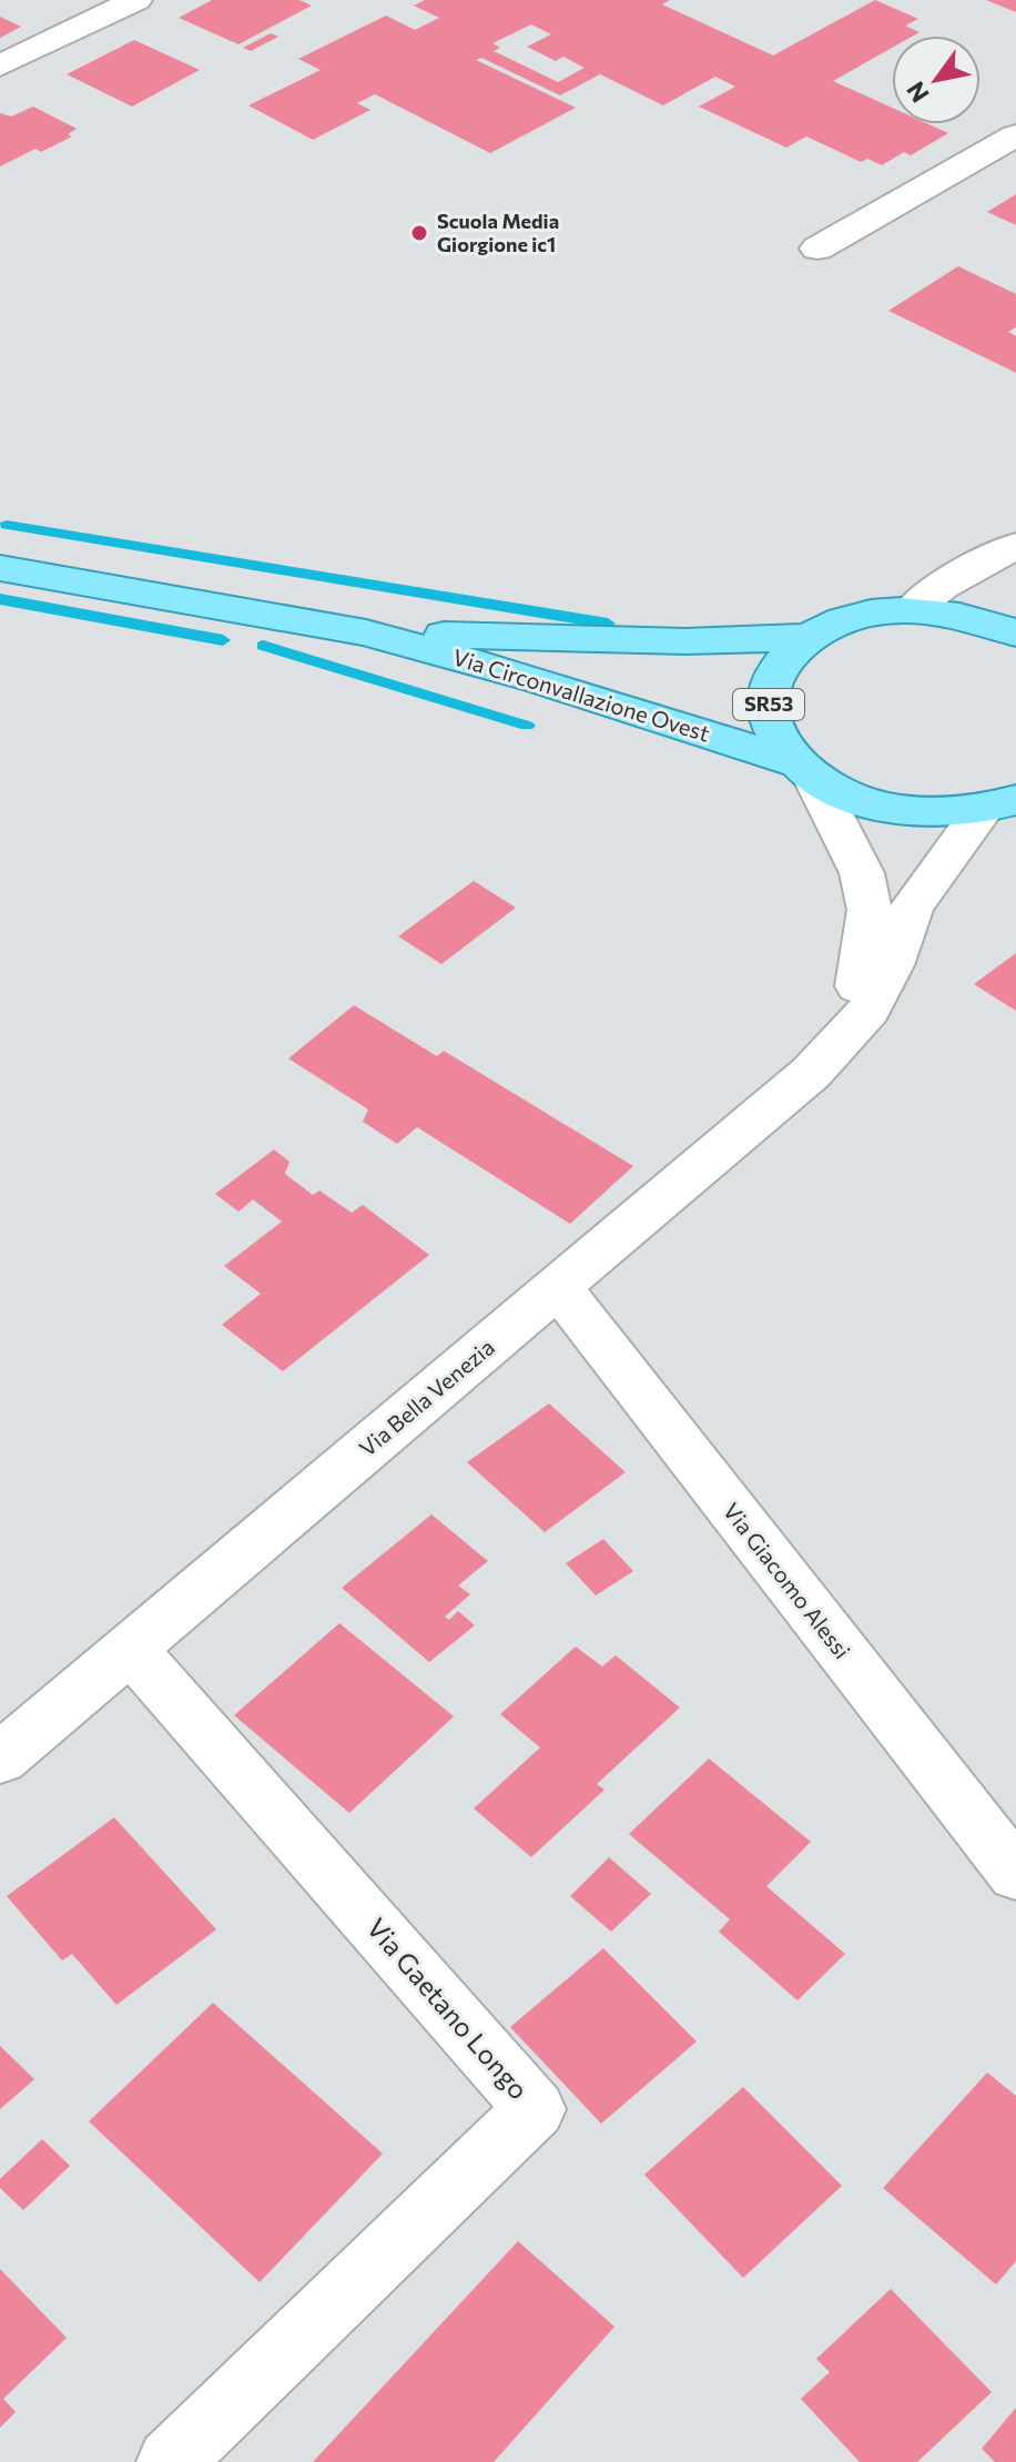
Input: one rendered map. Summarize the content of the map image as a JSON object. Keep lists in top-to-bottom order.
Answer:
{
  "streets": {
    "main road": ["Via Circonvallazione Ovest", "SR53"],
    "street": ["Via Bella Venezia", "Via Giacomo Alessi", "Via Gaetano Longo"]
  },
  "crossings": [
    ["Via Circonvallazione Ovest", "Via Bella Venezia"],
    ["Via Bella Venezia", "Via Giacomo Alessi"],
    ["Via Bella Venezia", "Via Gaetano Longo"]
  ],
  "places": ["Scuola Media Giorgione ic1"],
  "north": "bottom left"
}
